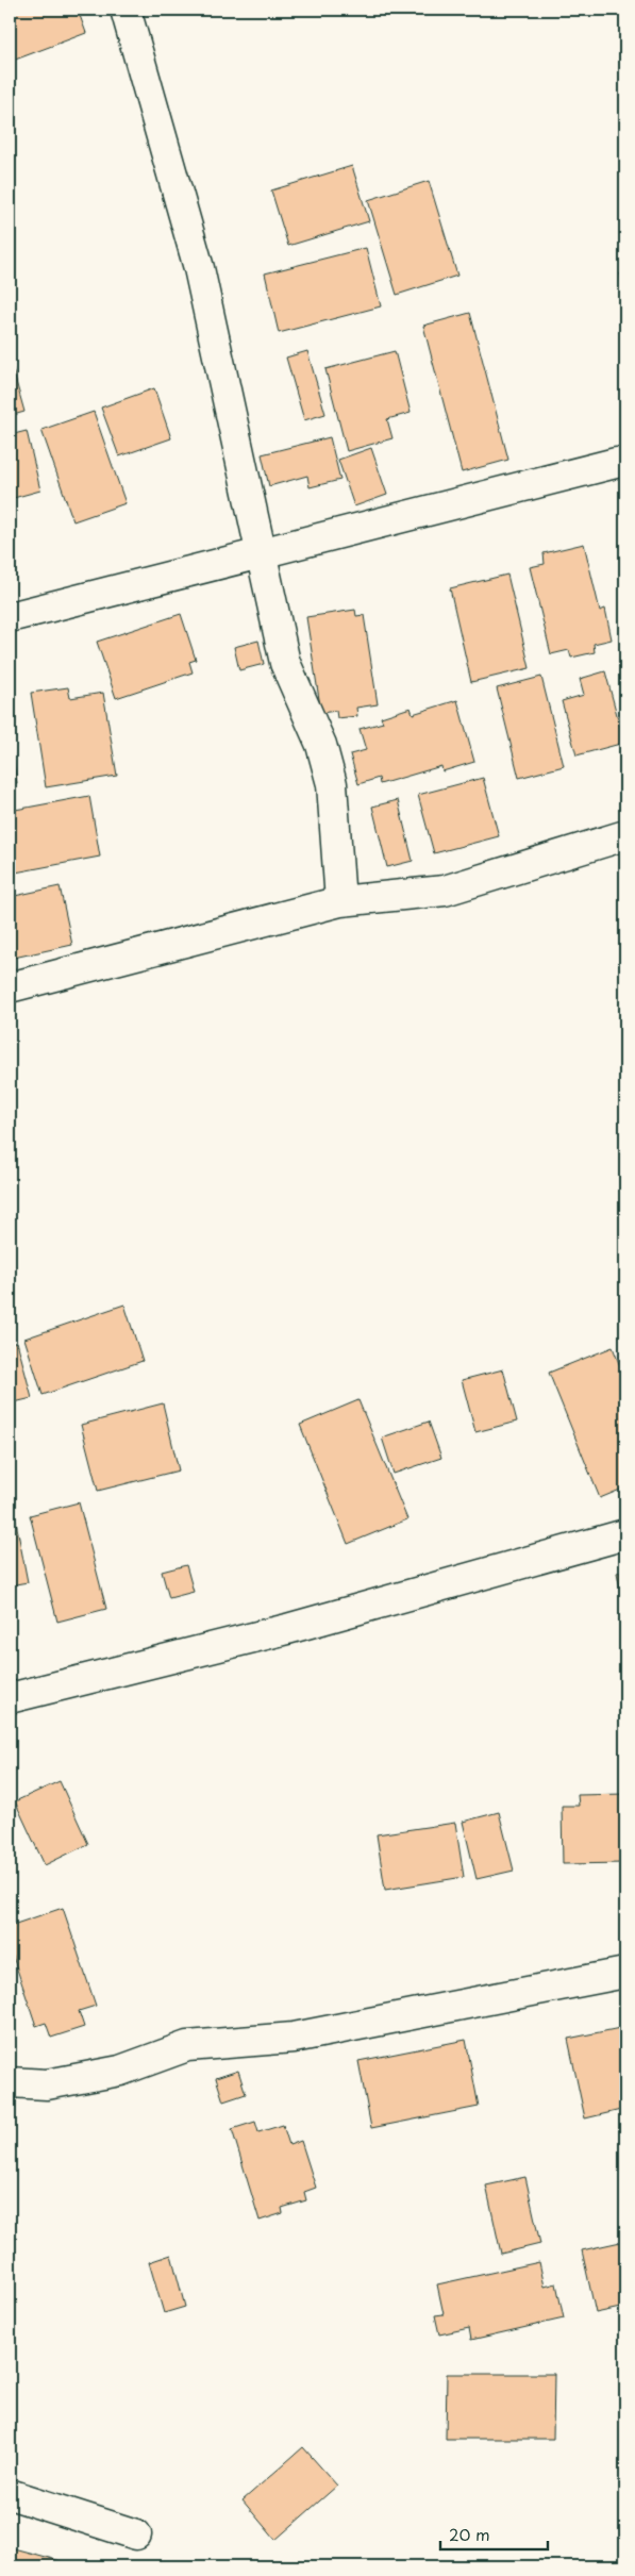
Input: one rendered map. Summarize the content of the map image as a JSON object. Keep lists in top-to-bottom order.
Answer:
{
  "scale_bar": "20 m"
}
